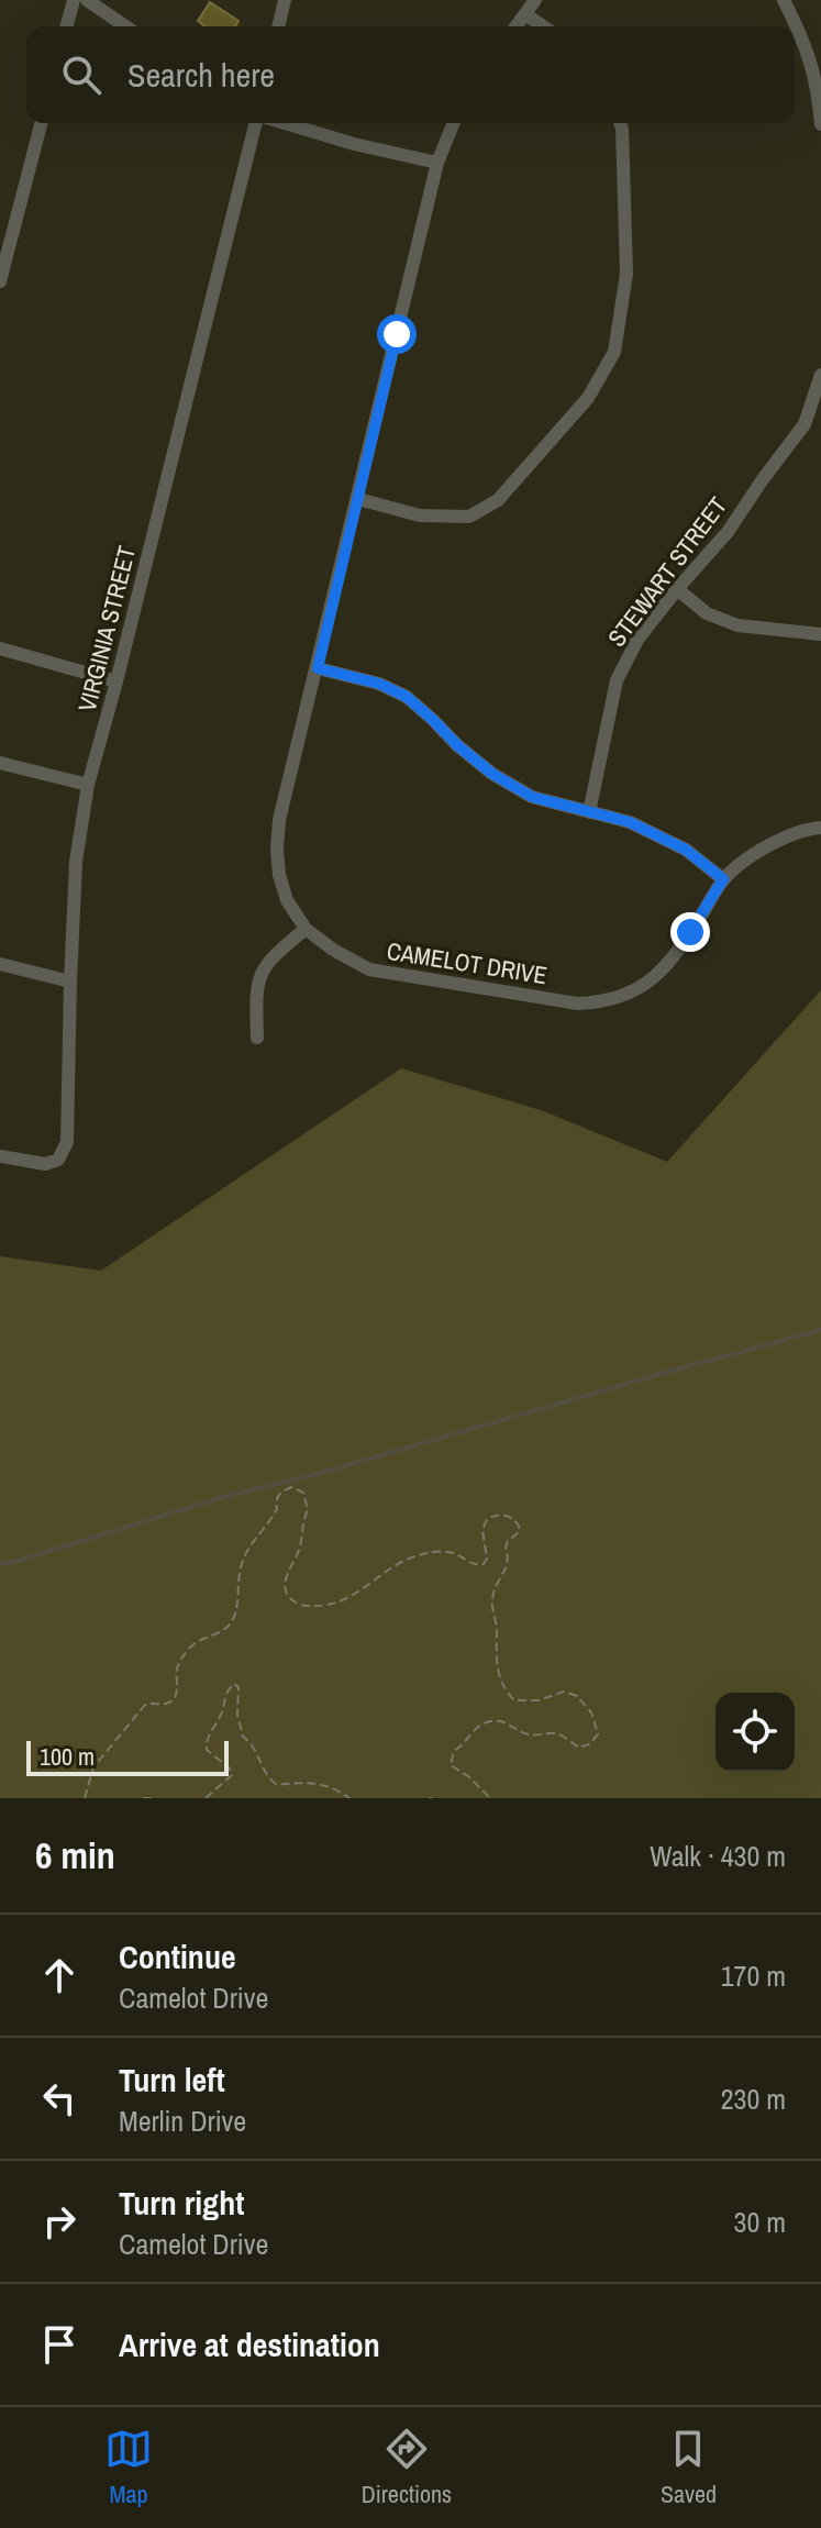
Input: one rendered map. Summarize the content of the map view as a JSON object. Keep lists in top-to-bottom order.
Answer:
{
  "streets": {
    "street": ["STEWART STREET", "VIRGINIA STREET", "CAMELOT DRIVE"]
  },
  "scale_bar": "100 m",
  "page": {
    "search": "Search here",
    "scale": "100 m",
    "heading": ["6 min", "Walk · 430 m"],
    "list": [
      ["Continue", "Camelot Drive", "170 m"],
      ["Turn left", "Merlin Drive", "230 m"],
      ["Turn right", "Camelot Drive", "30 m"],
      "Arrive at destination"
    ],
    "nav": ["Map", "Directions", "Saved"]
  }
}
